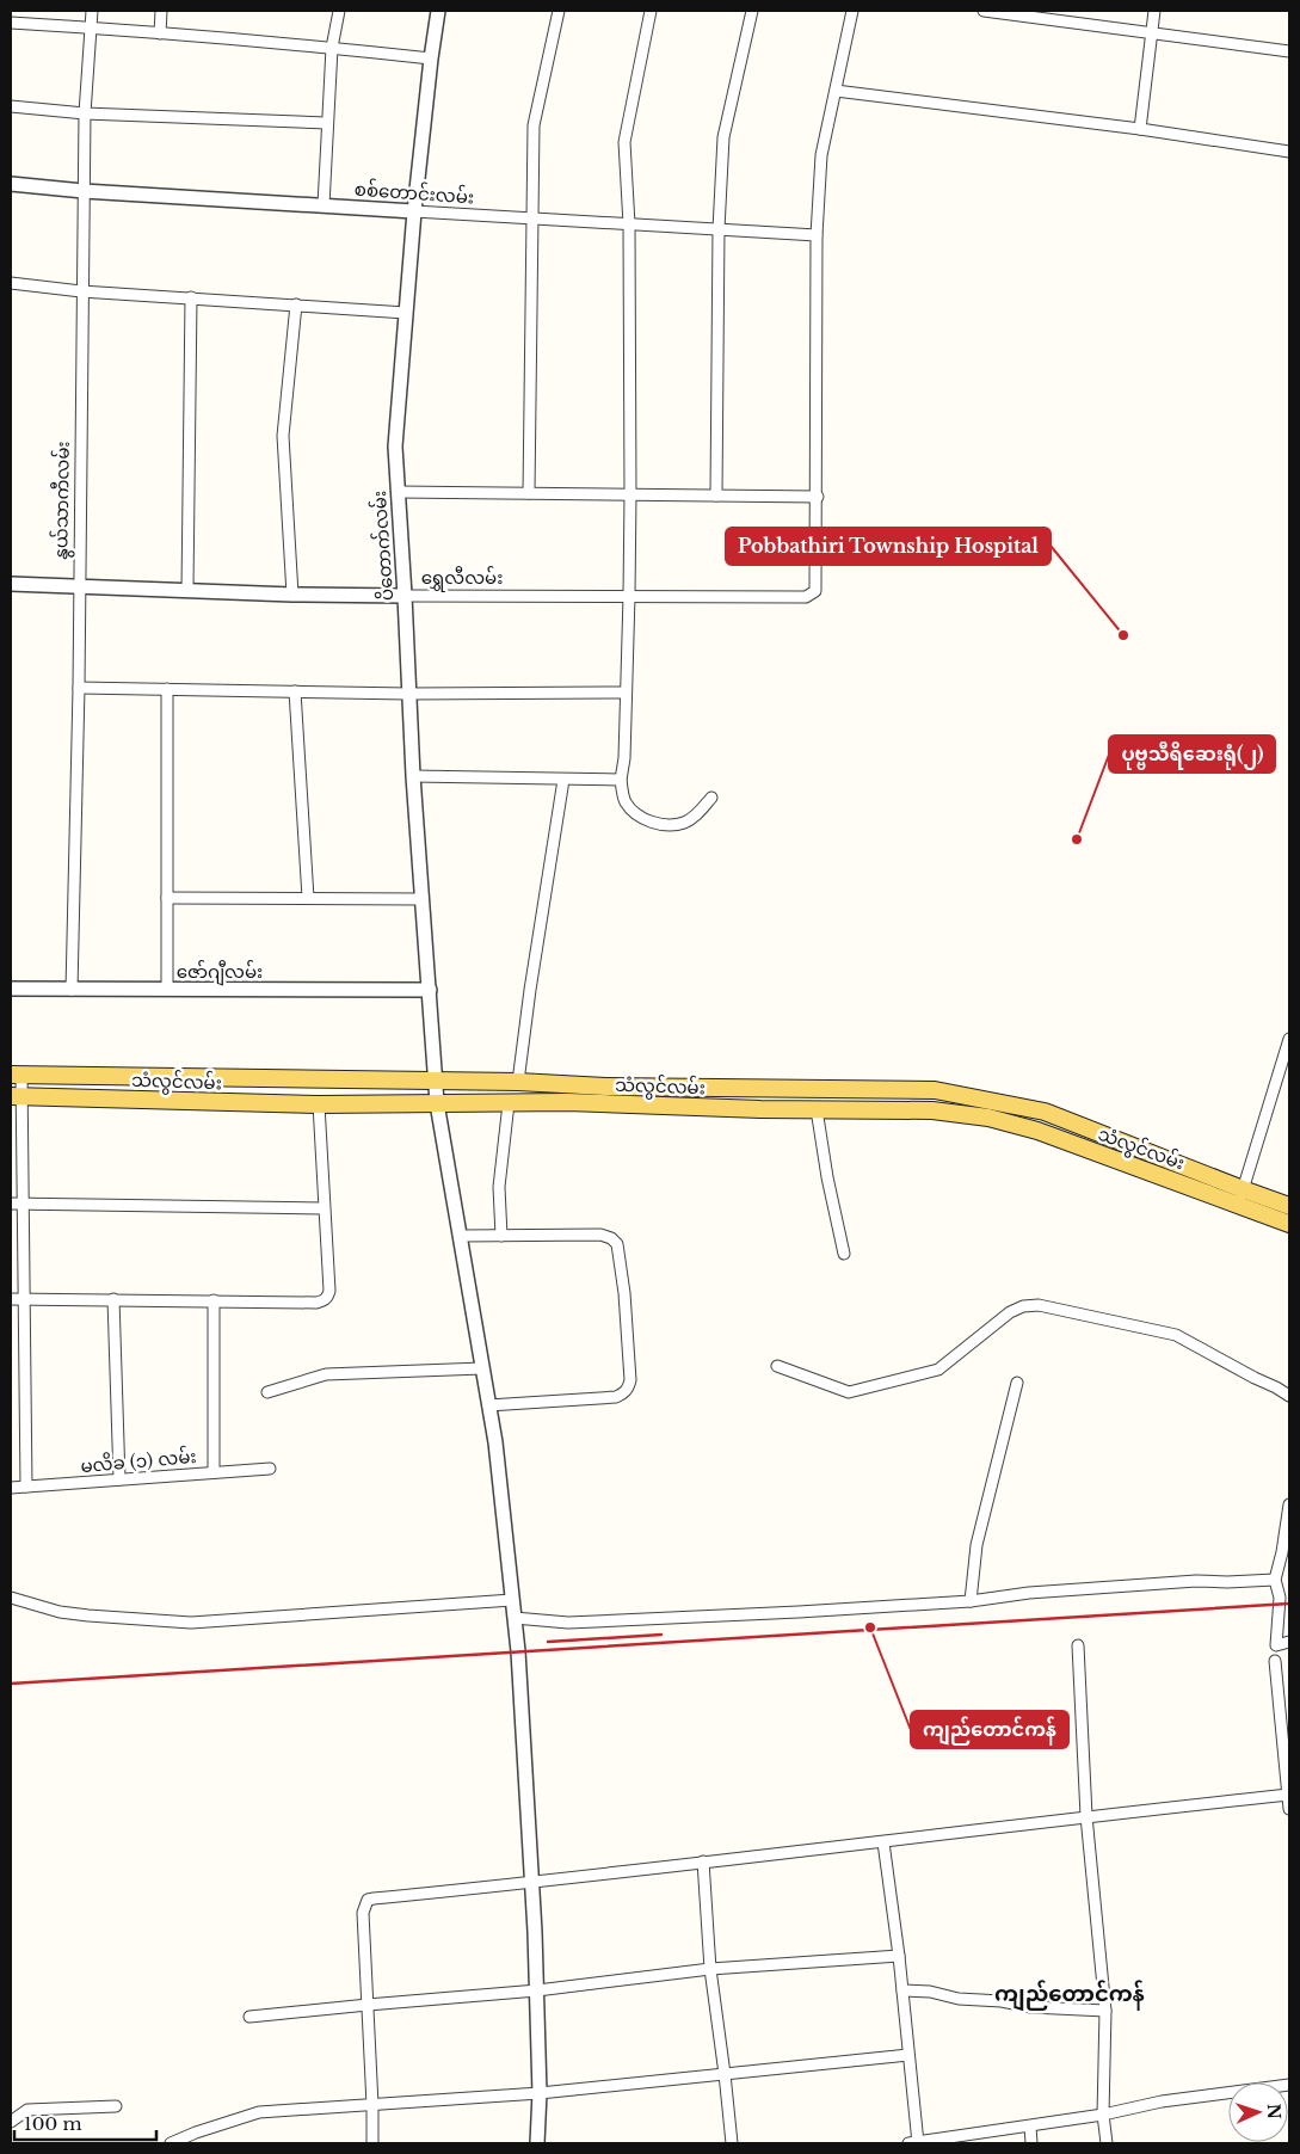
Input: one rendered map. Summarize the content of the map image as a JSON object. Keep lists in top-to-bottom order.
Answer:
{
  "streets": {
    "main road": ["သံလွင်လမ်း"],
    "street": [
      "စစ်တောင်းလမ်း",
      "နွယ်သာကီလမ်း",
      "ပိတောက်လမ်း",
      "ရွှေလီလမ်း",
      "ဇော်ဂျီလမ်း",
      "မလိခ (၁) လမ်း"
    ]
  },
  "crossings": [
    ["စစ်တောင်းလမ်း", "နွယ်သာကီလမ်း"],
    ["စစ်တောင်းလမ်း", "ပိတောက်လမ်း"],
    ["နွယ်သာကီလမ်း", "ရွှေလီလမ်း"],
    ["နွယ်သာကီလမ်း", "ဇော်ဂျီလမ်း"],
    ["ပိတောက်လမ်း", "ရွှေလီလမ်း"],
    ["ပိတောက်လမ်း", "ဇော်ဂျီလမ်း"],
    ["ပိတောက်လမ်း", "သံလွင်လမ်း"]
  ],
  "districts": ["ကျည်တောင်ကန်"],
  "places": ["Pobbathiri Township Hospital", "ပုဗ္ဗသီရိဆေးရုံ(၂)", "ကျည်တောင်ကန်"],
  "scale_bar": "100 m",
  "north": "right"
}
